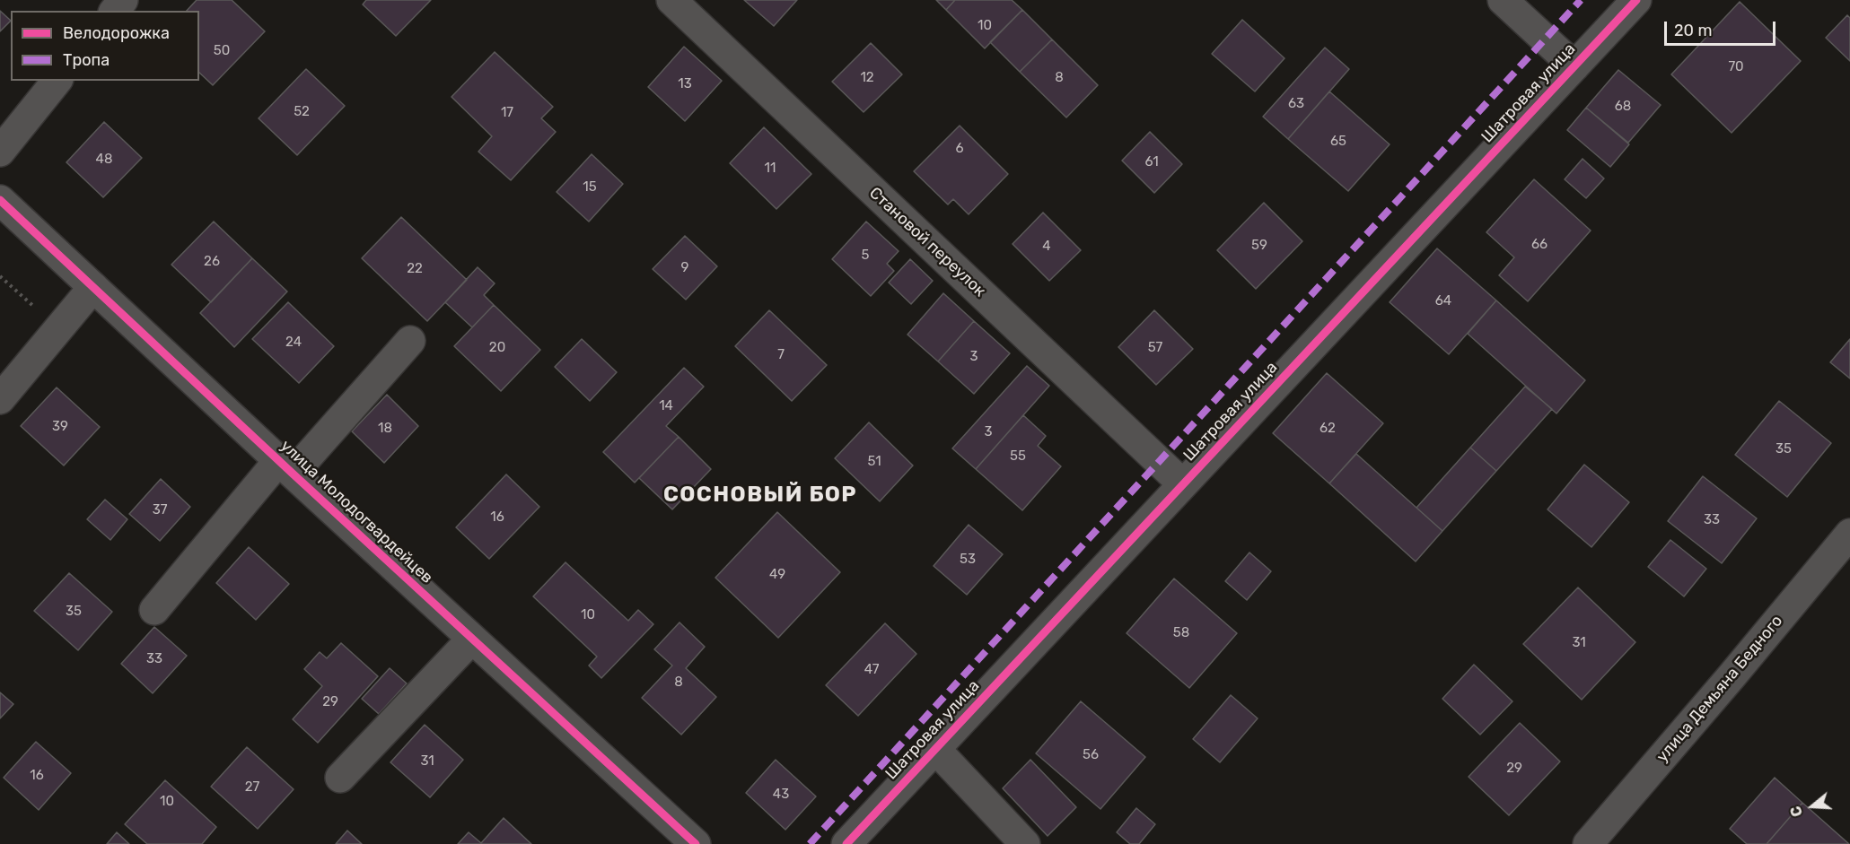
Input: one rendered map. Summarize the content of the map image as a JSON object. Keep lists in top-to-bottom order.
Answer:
{
  "streets": {
    "street": [
      "Шатровая улица",
      "Становой переулок",
      "улица Молодогвардейцев",
      "улица Демьяна Бедного"
    ]
  },
  "crossings": [
    ["Шатровая улица", "Становой переулок"]
  ],
  "districts": ["СОСНОВЫЙ БОР"],
  "house_numbers": [
    "10",
    "50",
    "70",
    "12",
    "8",
    "13",
    "63",
    "68",
    "52",
    "17",
    "65",
    "6",
    "48",
    "61",
    "11",
    "15",
    "66",
    "59",
    "4",
    "5",
    "26",
    "9",
    "22",
    "64",
    "24",
    "20",
    "57",
    "7",
    "3",
    "14",
    "39",
    "18",
    "62",
    "3",
    "35",
    "55",
    "51",
    "37",
    "16",
    "33",
    "53",
    "49",
    "35",
    "10",
    "58",
    "31",
    "33",
    "47",
    "8",
    "29",
    "56",
    "31",
    "29",
    "16",
    "27",
    "43",
    "10"
  ],
  "legend": ["Велодорожка", "Тропа"],
  "scale_bar": "20 m",
  "north": "left"
}
